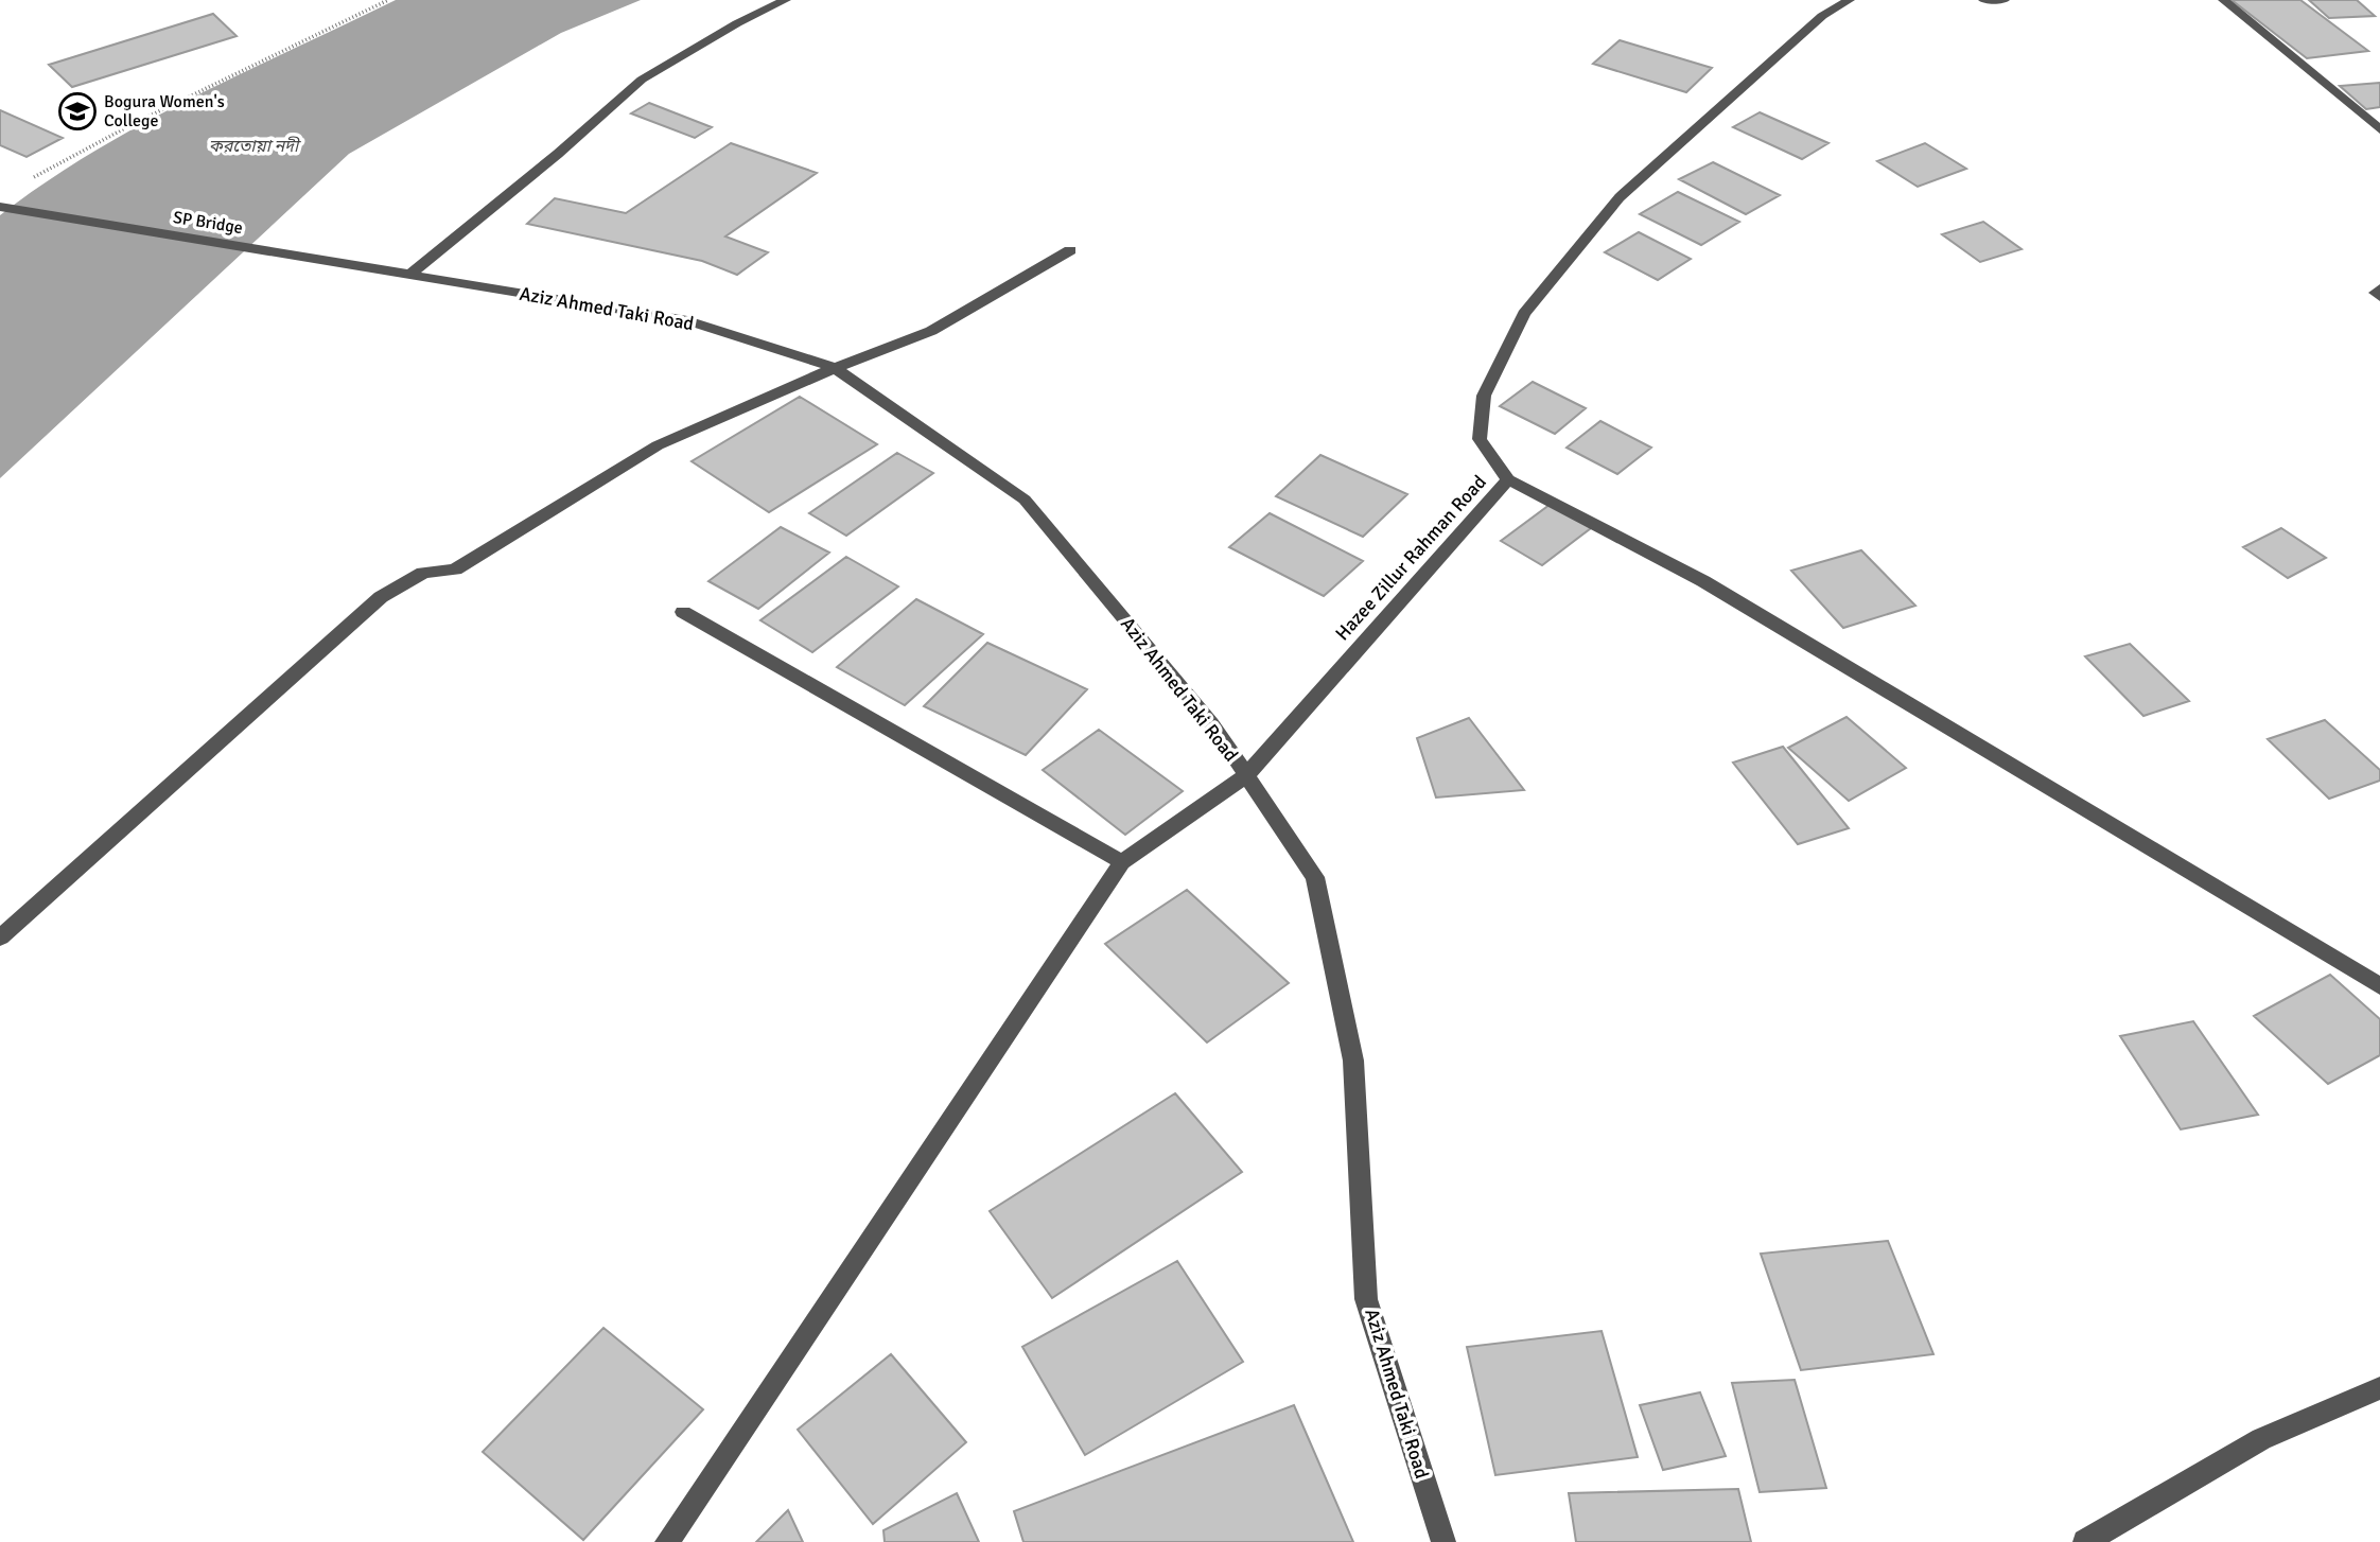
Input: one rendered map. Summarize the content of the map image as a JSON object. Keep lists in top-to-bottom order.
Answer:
{
  "streets": {
    "street": ["SP Bridge", "Aziz Ahmed Taki Road", "Hazee Zillur Rahman Road"]
  },
  "crossings": [
    ["SP Bridge", "Aziz Ahmed Taki Road"],
    ["Aziz Ahmed Taki Road", "Hazee Zillur Rahman Road"]
  ],
  "water": ["করতোয়া নদী"],
  "places": {
    "school or university": ["Bogura Women's College"]
  }
}
